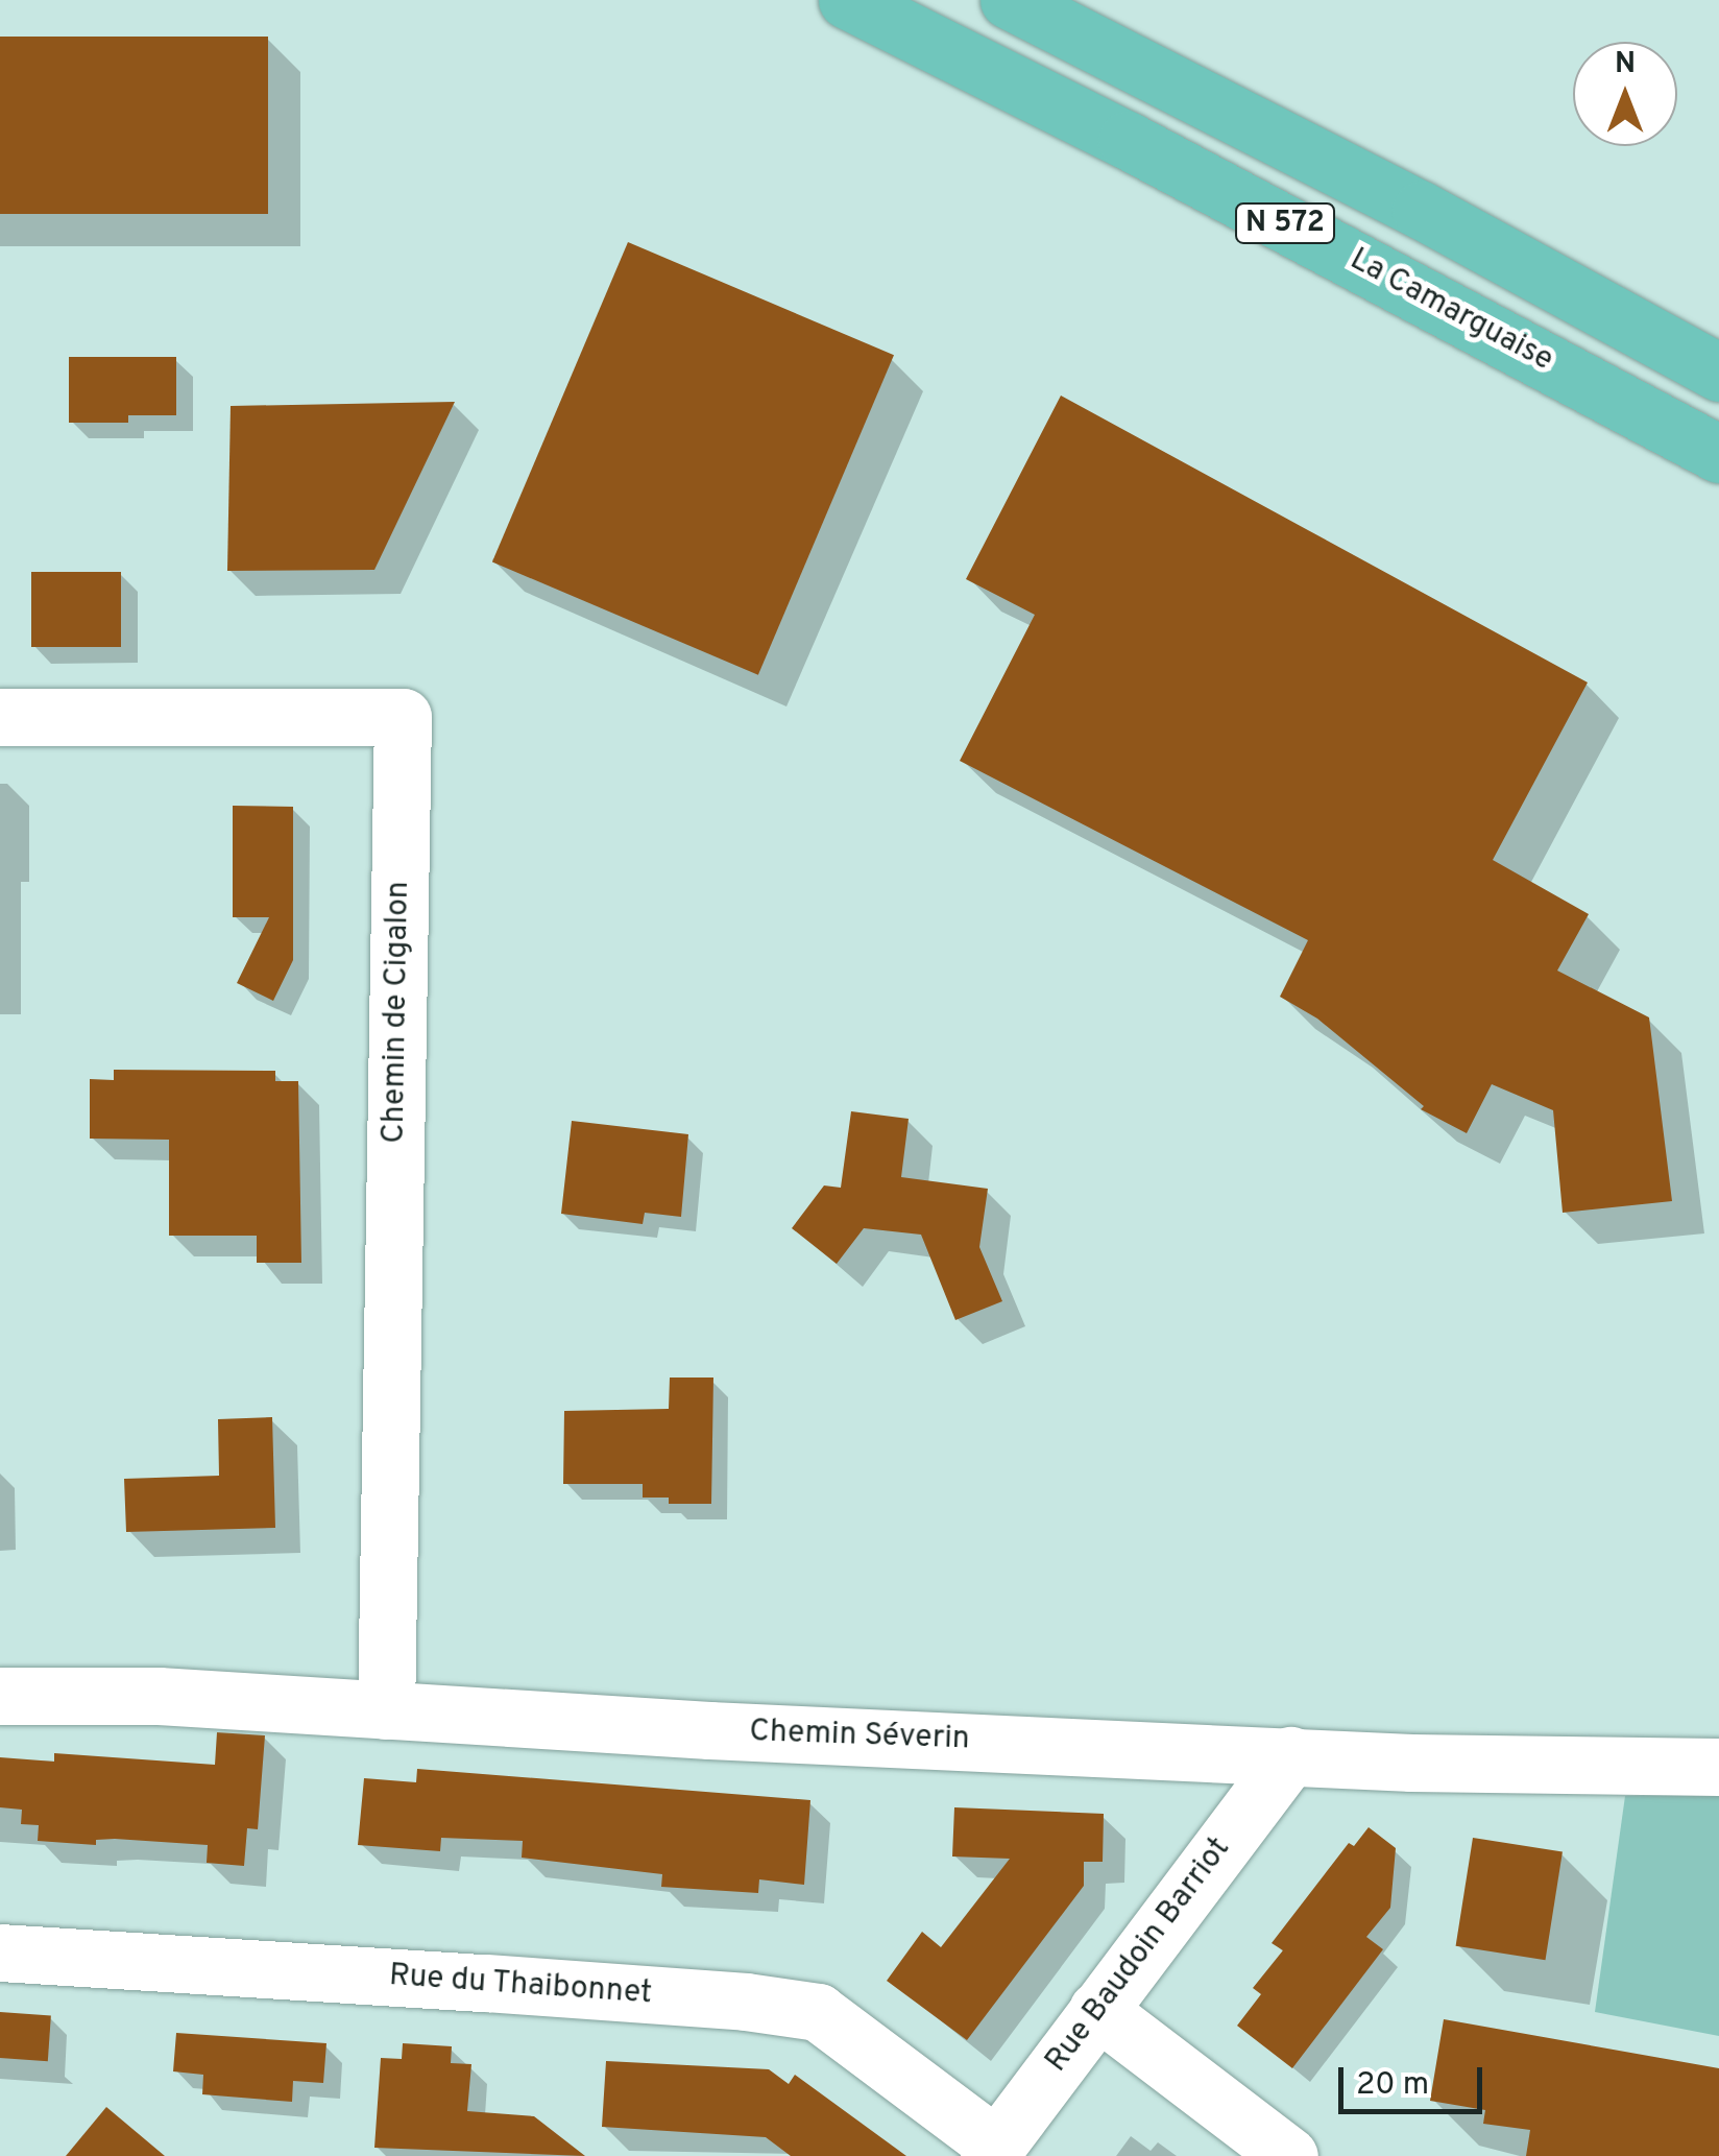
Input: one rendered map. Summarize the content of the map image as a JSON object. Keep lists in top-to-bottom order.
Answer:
{
  "streets": {
    "highway": ["N 572", "La Camarguaise"],
    "street": [
      "Chemin de Cigalon",
      "Chemin Séverin",
      "Rue Baudoin Barriot",
      "Rue du Thaibonnet"
    ]
  },
  "crossings": [
    ["Chemin de Cigalon", "Chemin Séverin"],
    ["Chemin Séverin", "Rue Baudoin Barriot"],
    ["Rue Baudoin Barriot", "Rue du Thaibonnet"]
  ],
  "scale_bar": "20 m",
  "north": "top"
}
